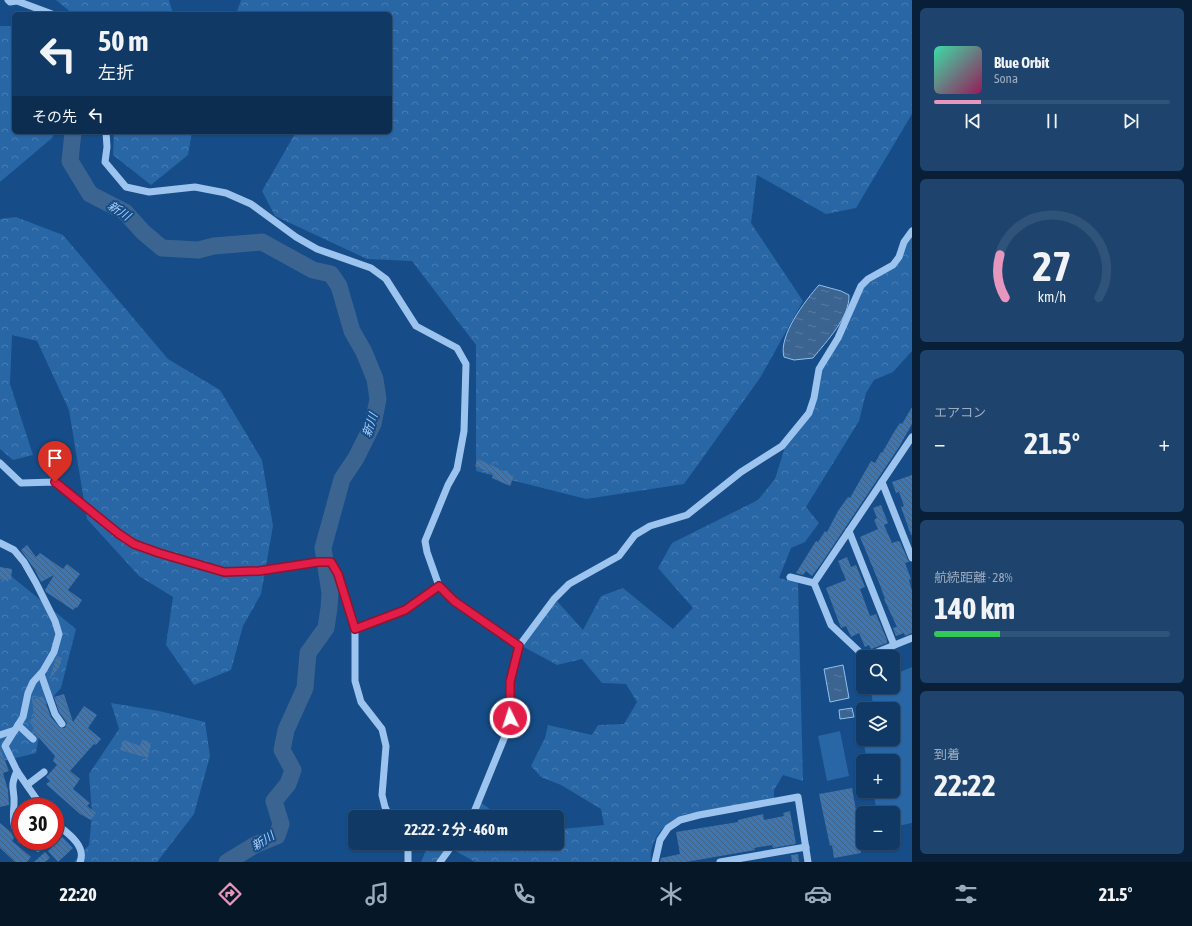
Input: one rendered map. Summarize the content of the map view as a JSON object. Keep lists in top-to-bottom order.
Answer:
{
  "water": ["新川"],
  "page": {
    "turn": ["50 m", "左折"],
    "song": ["Blue Orbit", "Sona"],
    "then": "その先",
    "tile": [
      "エアコン",
      ["航続距離 · 28%", "140 km"],
      ["到着", "22:22"]
    ],
    "heat": ["−", "21.5°", "+"],
    "map_buttons": ["+", "−"],
    "limit": "30",
    "trip": "22:22 · 2 分 · 460 m",
    "tabs": ["22:20", "21.5°"],
    "gauge": ["27", "km/h"]
  }
}
